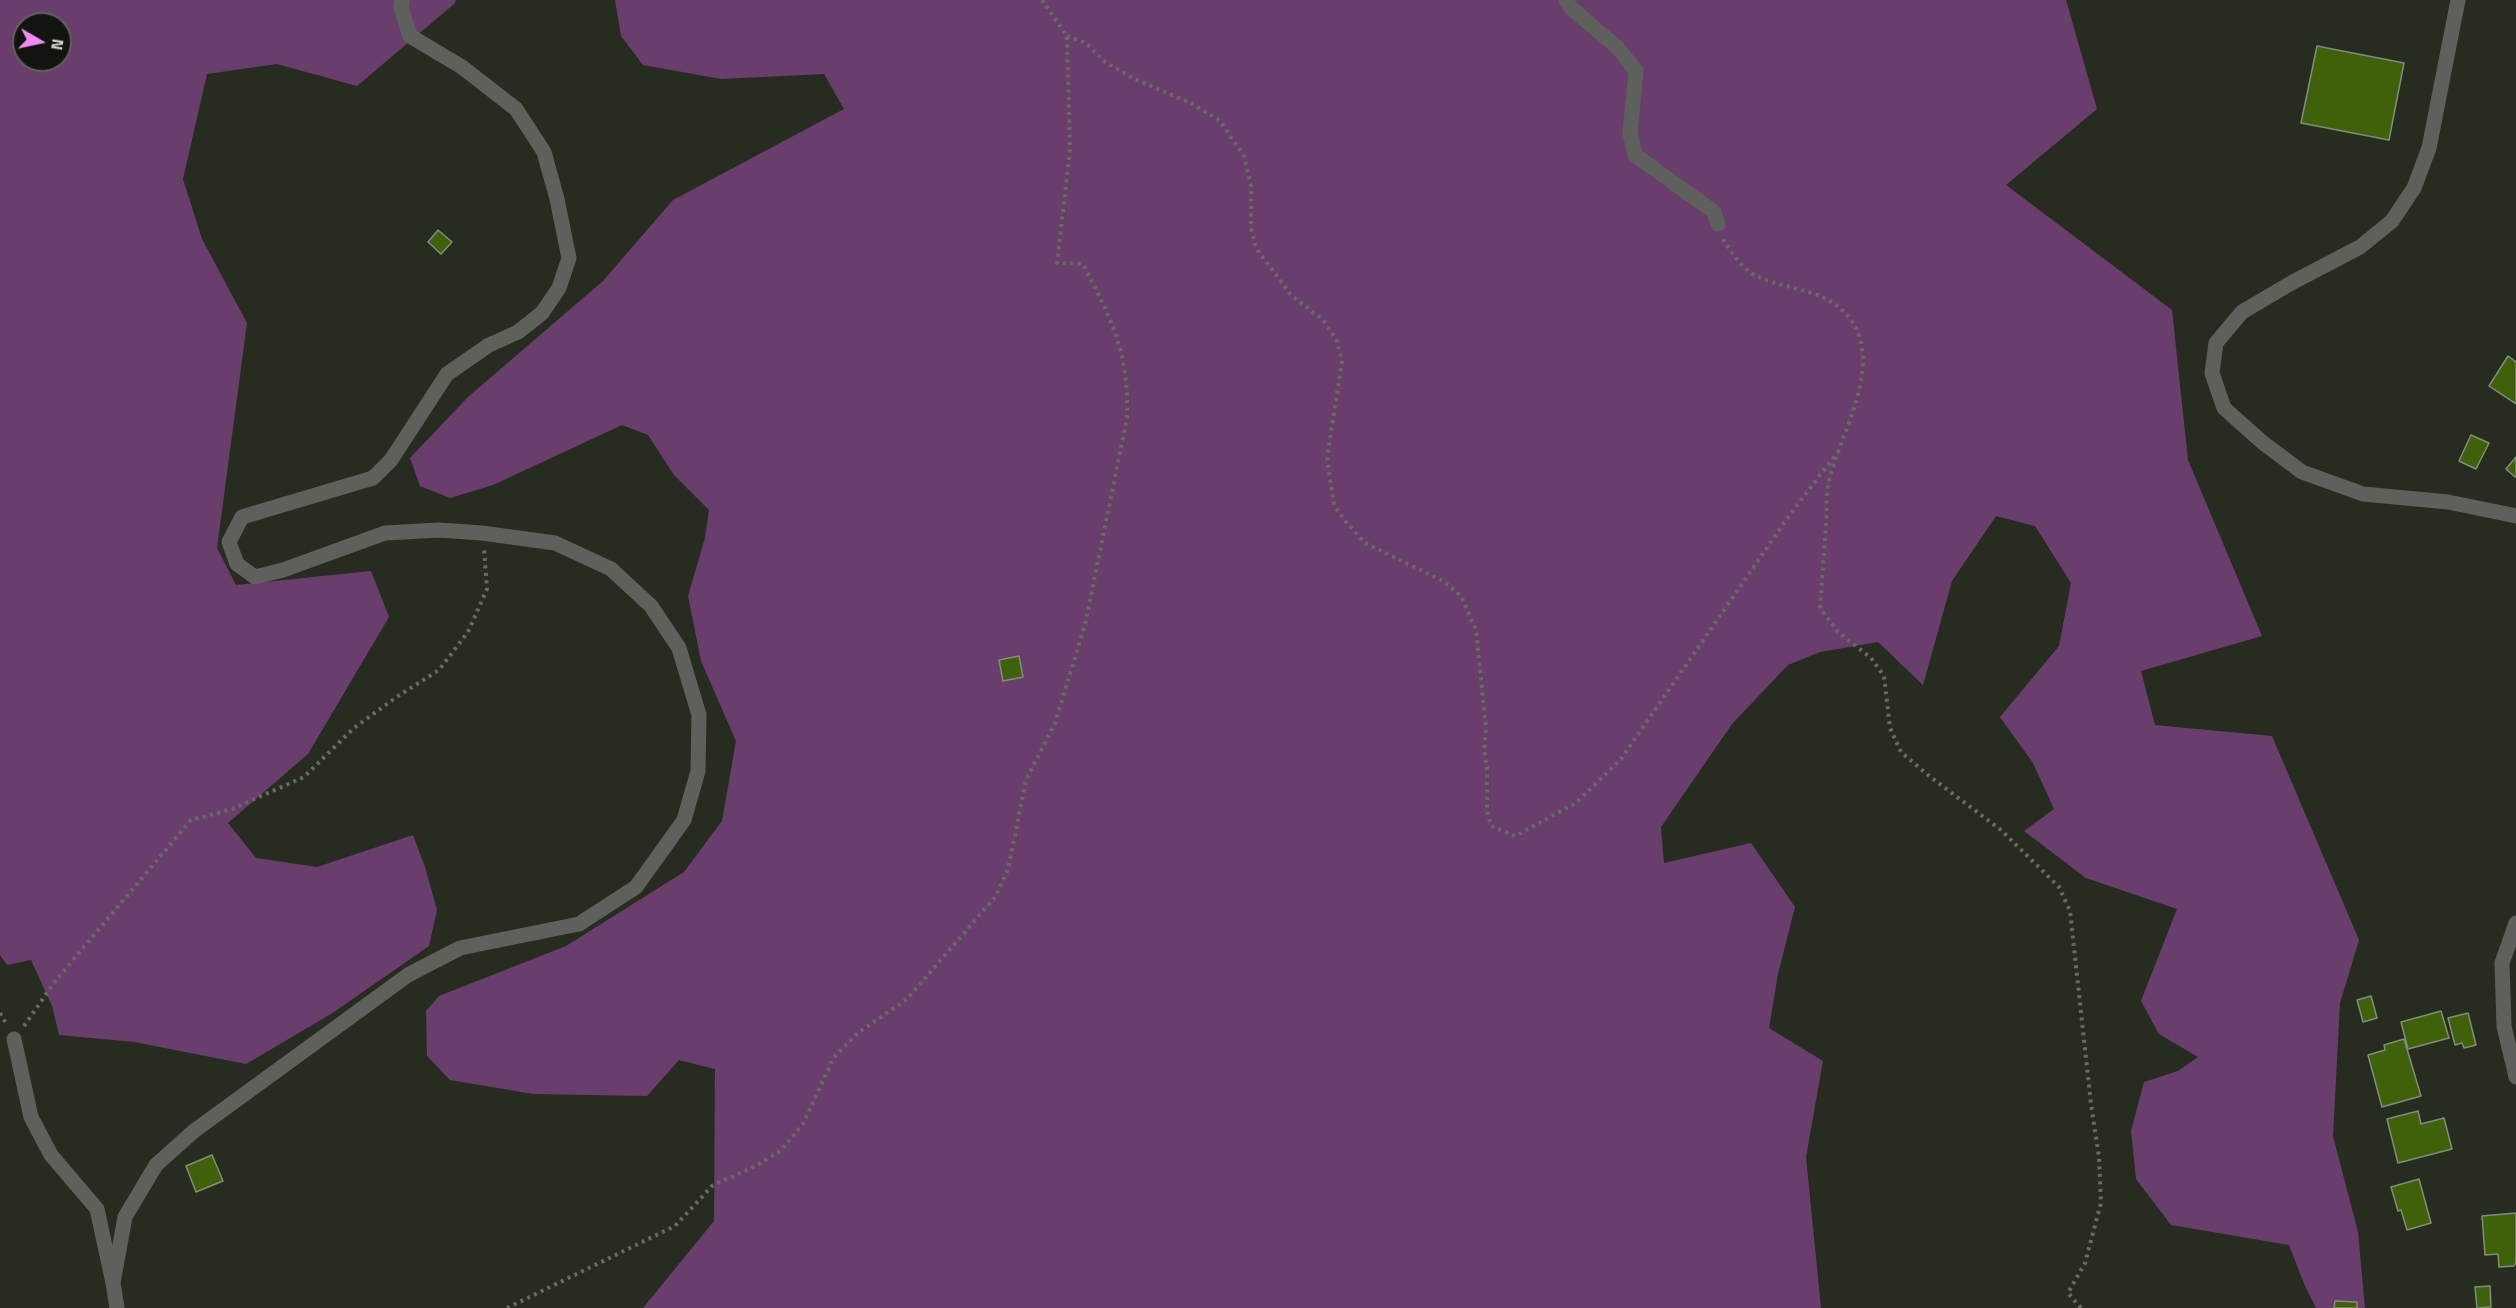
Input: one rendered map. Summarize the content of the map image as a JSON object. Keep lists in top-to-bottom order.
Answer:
{
  "north": "right"
}
